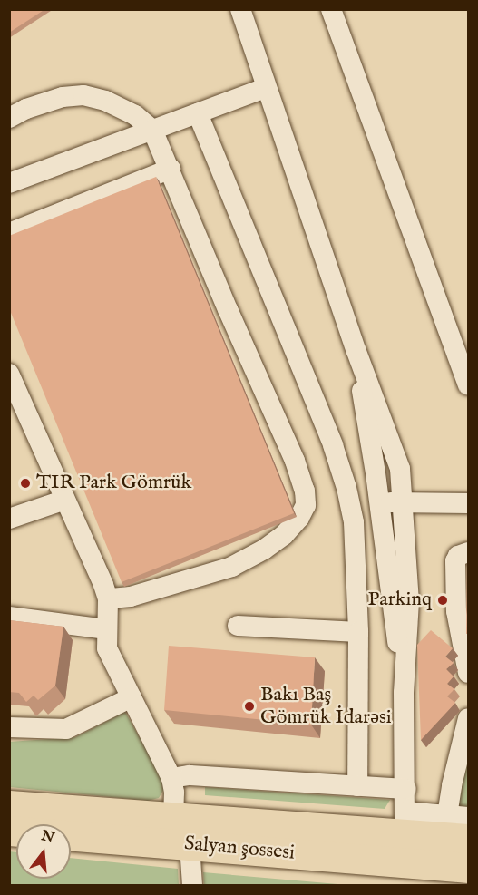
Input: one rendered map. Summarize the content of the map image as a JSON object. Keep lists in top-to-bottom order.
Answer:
{
  "streets": {
    "highway": ["Salyan şossesi"]
  },
  "places": ["TIR Park Gömrük", "Parkinq", "Bakı Baş Gömrük İdarəsi"],
  "north": "top"
}
